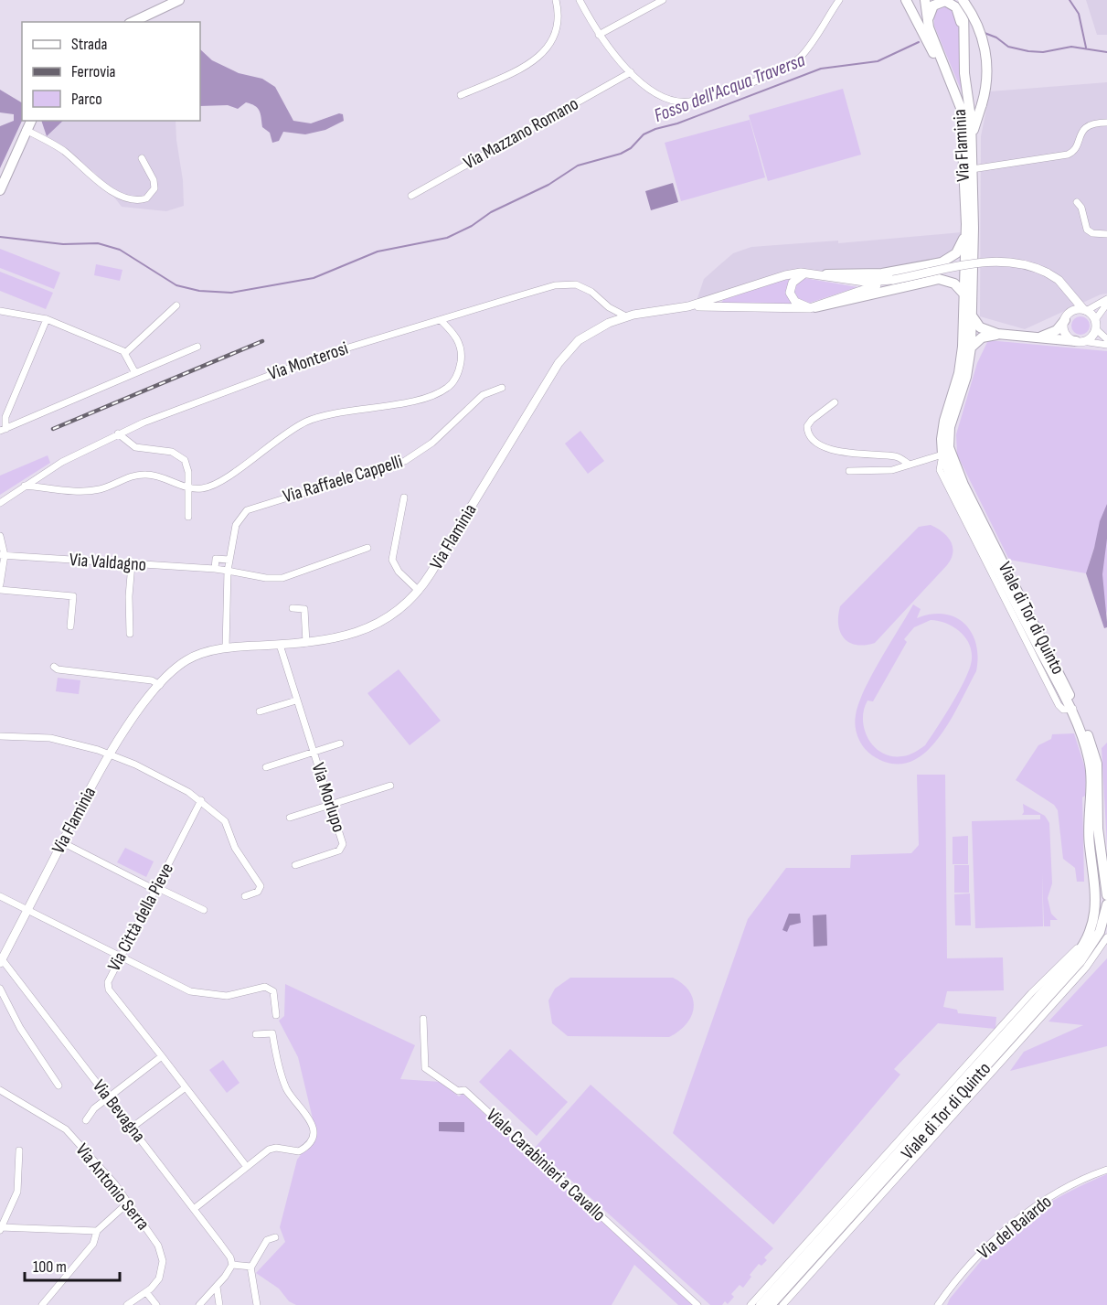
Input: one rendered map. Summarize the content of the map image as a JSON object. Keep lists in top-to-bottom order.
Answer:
{
  "streets": {
    "main road": ["Via Flaminia", "Viale di Tor di Quinto"],
    "street": [
      "Via Mazzano Romano",
      "Via Monterosi",
      "Via Raffaele Cappelli",
      "Via Valdagno",
      "Via Morlupo",
      "Via Città della Pieve",
      "Via Bevagna",
      "Viale Carabinieri a Cavallo",
      "Via Antonio Serra",
      "Via del Baiardo"
    ]
  },
  "crossings": [
    ["Via Flaminia", "Via Monterosi"],
    ["Via Flaminia", "Viale di Tor di Quinto"],
    ["Via Flaminia", "Via Morlupo"],
    ["Via Flaminia", "Via Bevagna"],
    ["Via Raffaele Cappelli", "Via Valdagno"]
  ],
  "water": ["Fosso dell'Acqua Traversa"],
  "legend": ["Strada", "Ferrovia", "Parco"],
  "scale_bar": "100 m"
}
